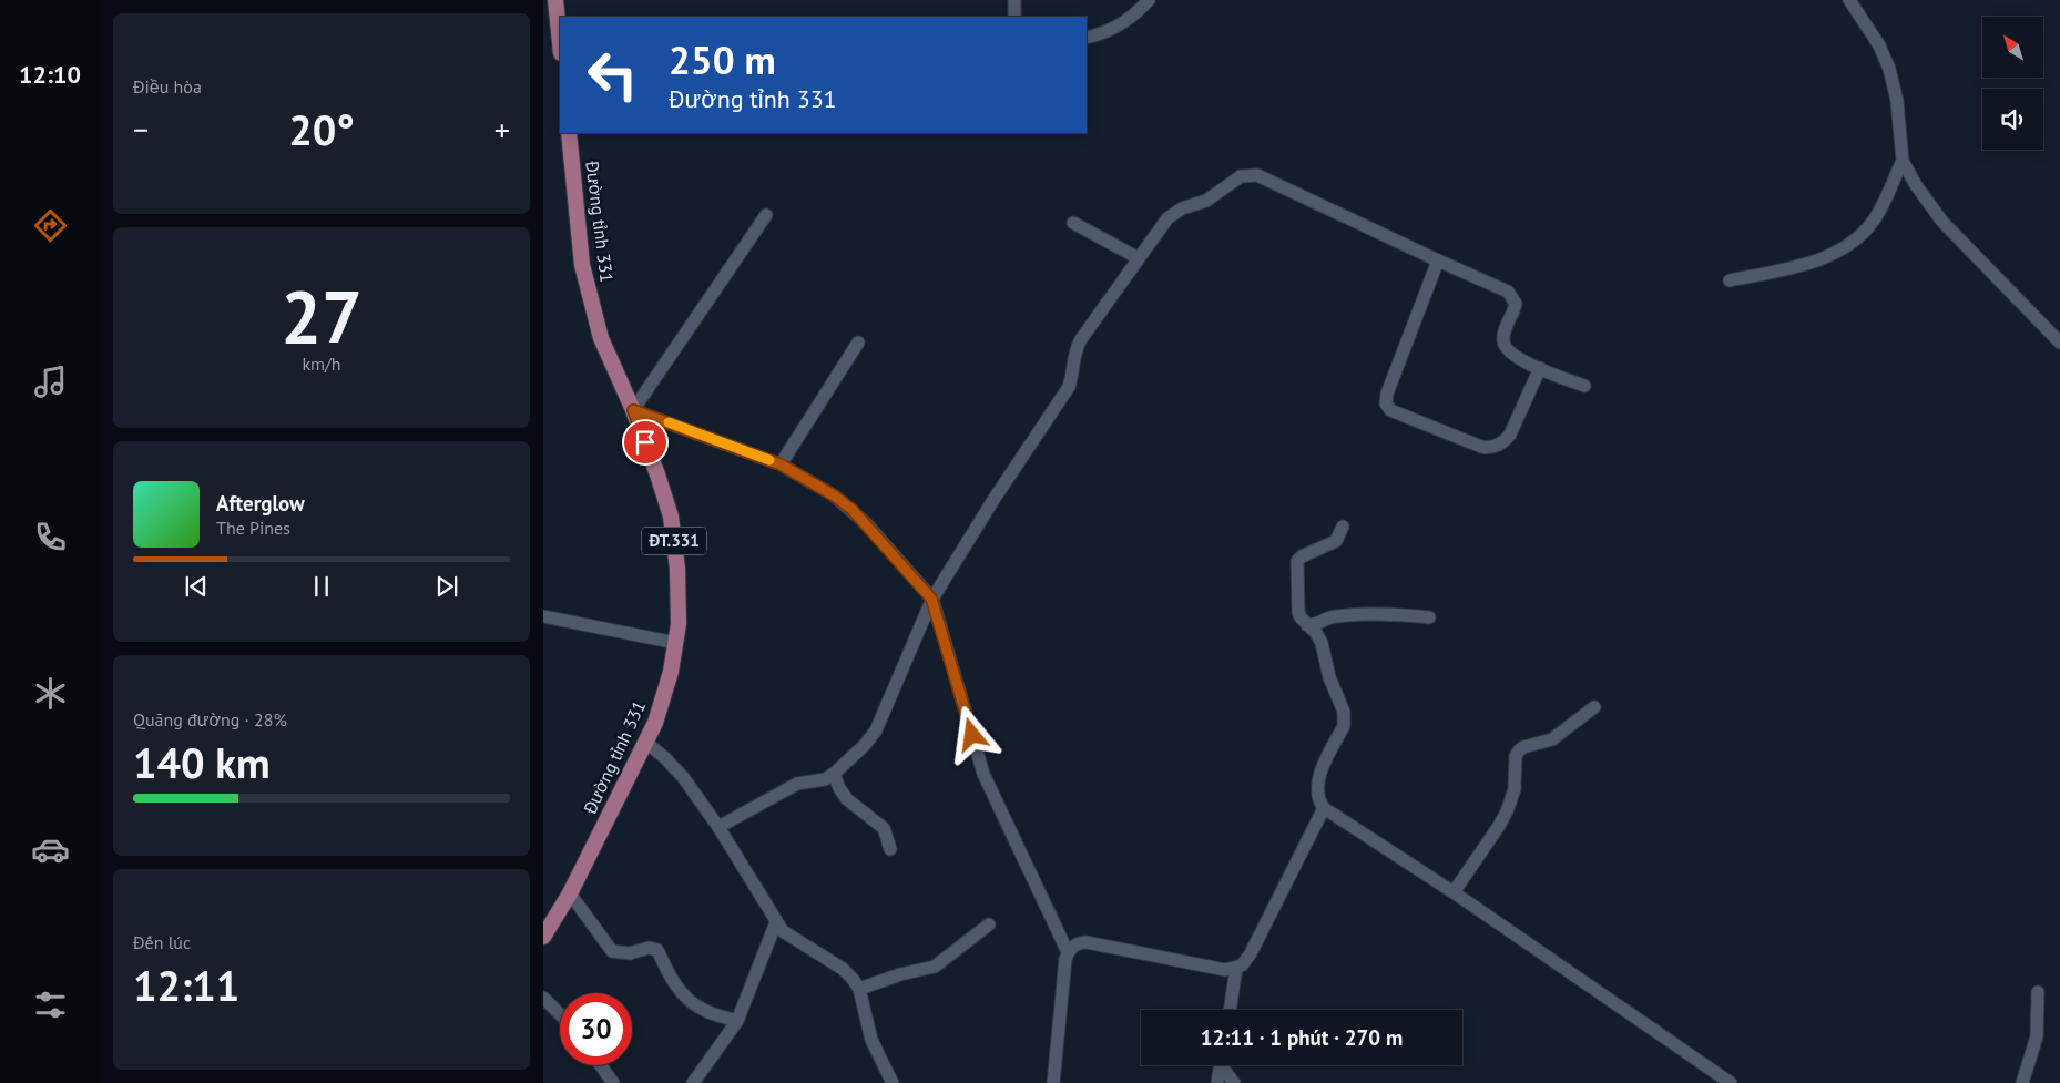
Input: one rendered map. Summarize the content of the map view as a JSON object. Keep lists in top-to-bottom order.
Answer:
{
  "streets": {
    "main road": ["Đường tỉnh 331", "ĐT.331"]
  },
  "north": "top left",
  "page": {
    "tabs": "12:10",
    "tile": [
      "Điều hòa",
      ["27", "km/h"],
      ["Quãng đường · 28%", "140 km"],
      ["Đến lúc", "12:11"]
    ],
    "turn": ["250 m", "Đường tỉnh 331"],
    "heat": ["−", "20°", "+"],
    "song": ["Afterglow", "The Pines"],
    "limit": "30",
    "trip": "12:11 · 1 phút · 270 m"
  }
}
